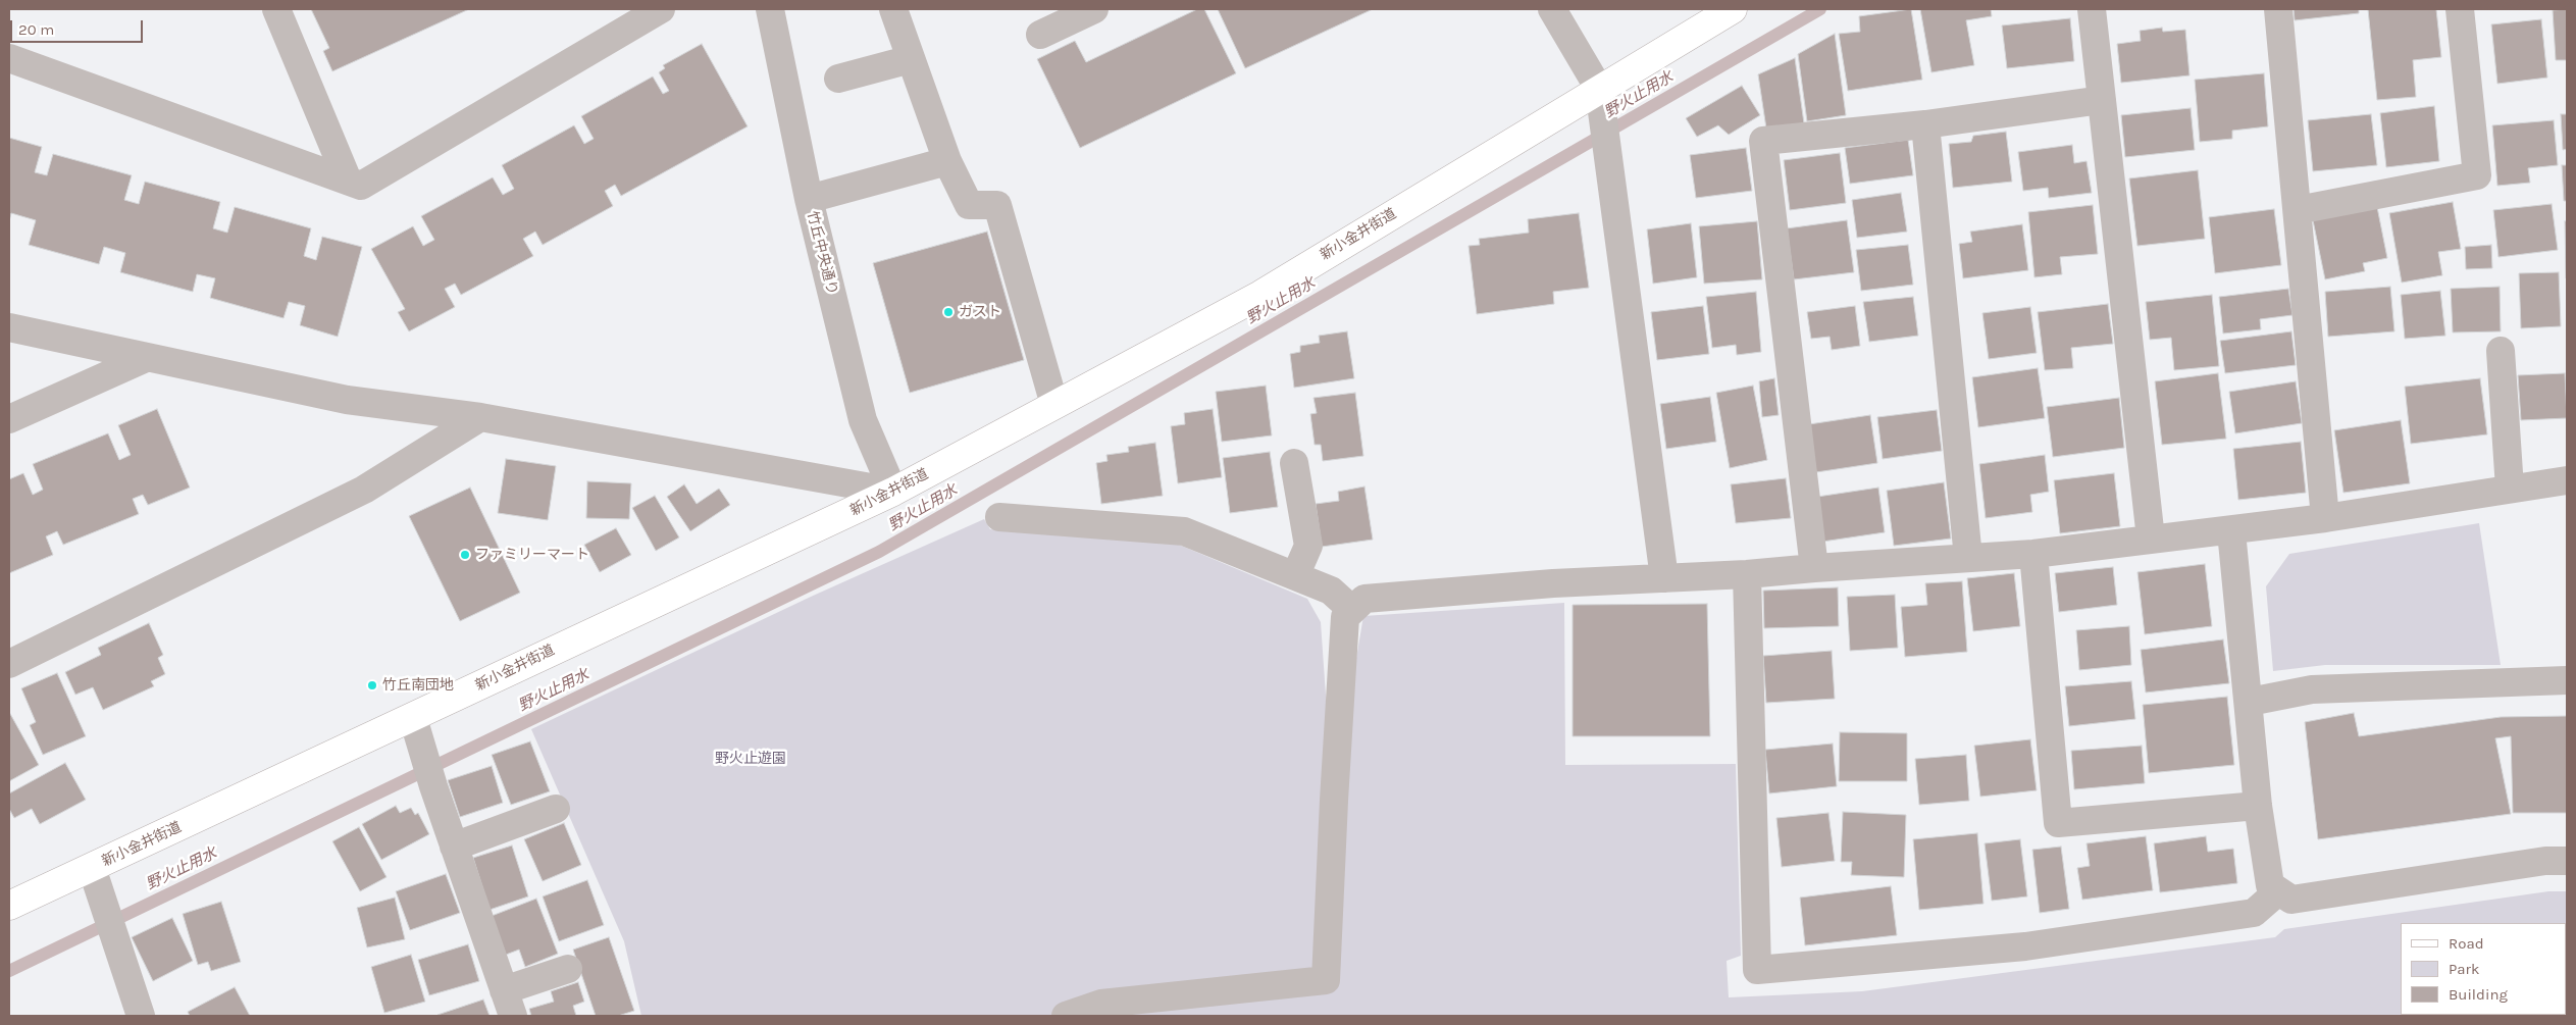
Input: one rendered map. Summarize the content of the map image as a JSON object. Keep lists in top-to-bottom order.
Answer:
{
  "streets": {
    "main road": ["新小金井街道"],
    "street": ["竹丘中央通り"]
  },
  "crossings": [
    ["新小金井街道", "竹丘中央通り"]
  ],
  "water": ["野火止用水"],
  "parks": ["野火止遊園"],
  "places": ["ガスト", "ファミリーマート", "竹丘南団地"],
  "legend": ["Road", "Park", "Building"],
  "scale_bar": "20 m"
}
